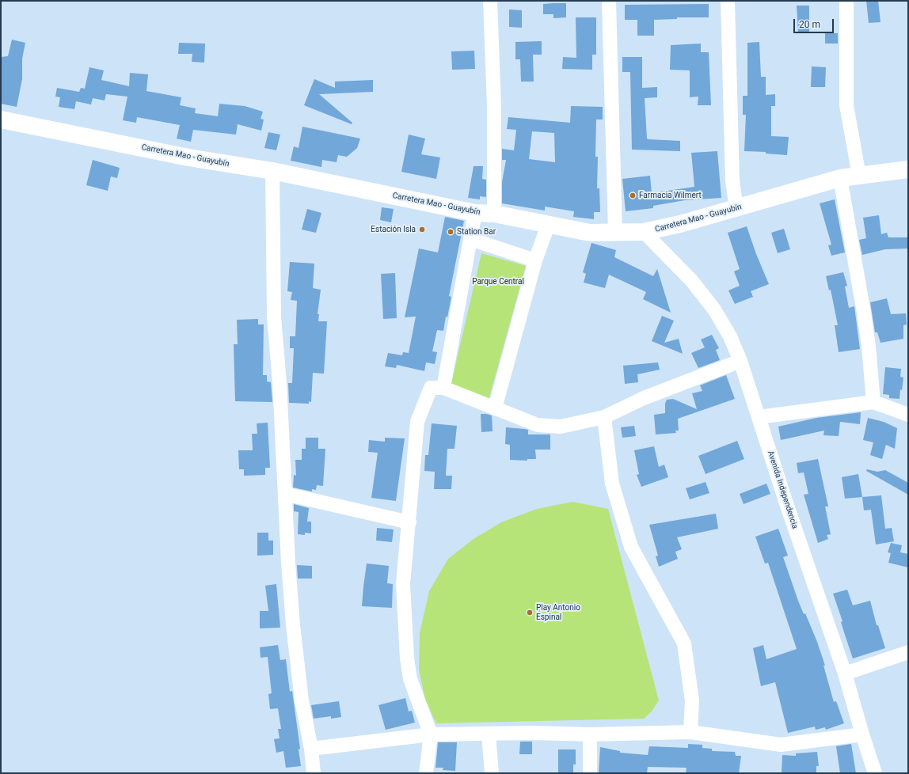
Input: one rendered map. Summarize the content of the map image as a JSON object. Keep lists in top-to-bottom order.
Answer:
{
  "streets": {
    "main road": ["Carretera Mao - Guayubín"],
    "street": ["Avenida Independencia"]
  },
  "crossings": [
    ["Carretera Mao - Guayubín", "Avenida Independencia"]
  ],
  "parks": ["Parque Central"],
  "places": [
    "Farmacia Wilmert",
    "Estación Isla",
    "Station Bar",
    "Play Antonio Espinal"
  ],
  "scale_bar": "20 m"
}
